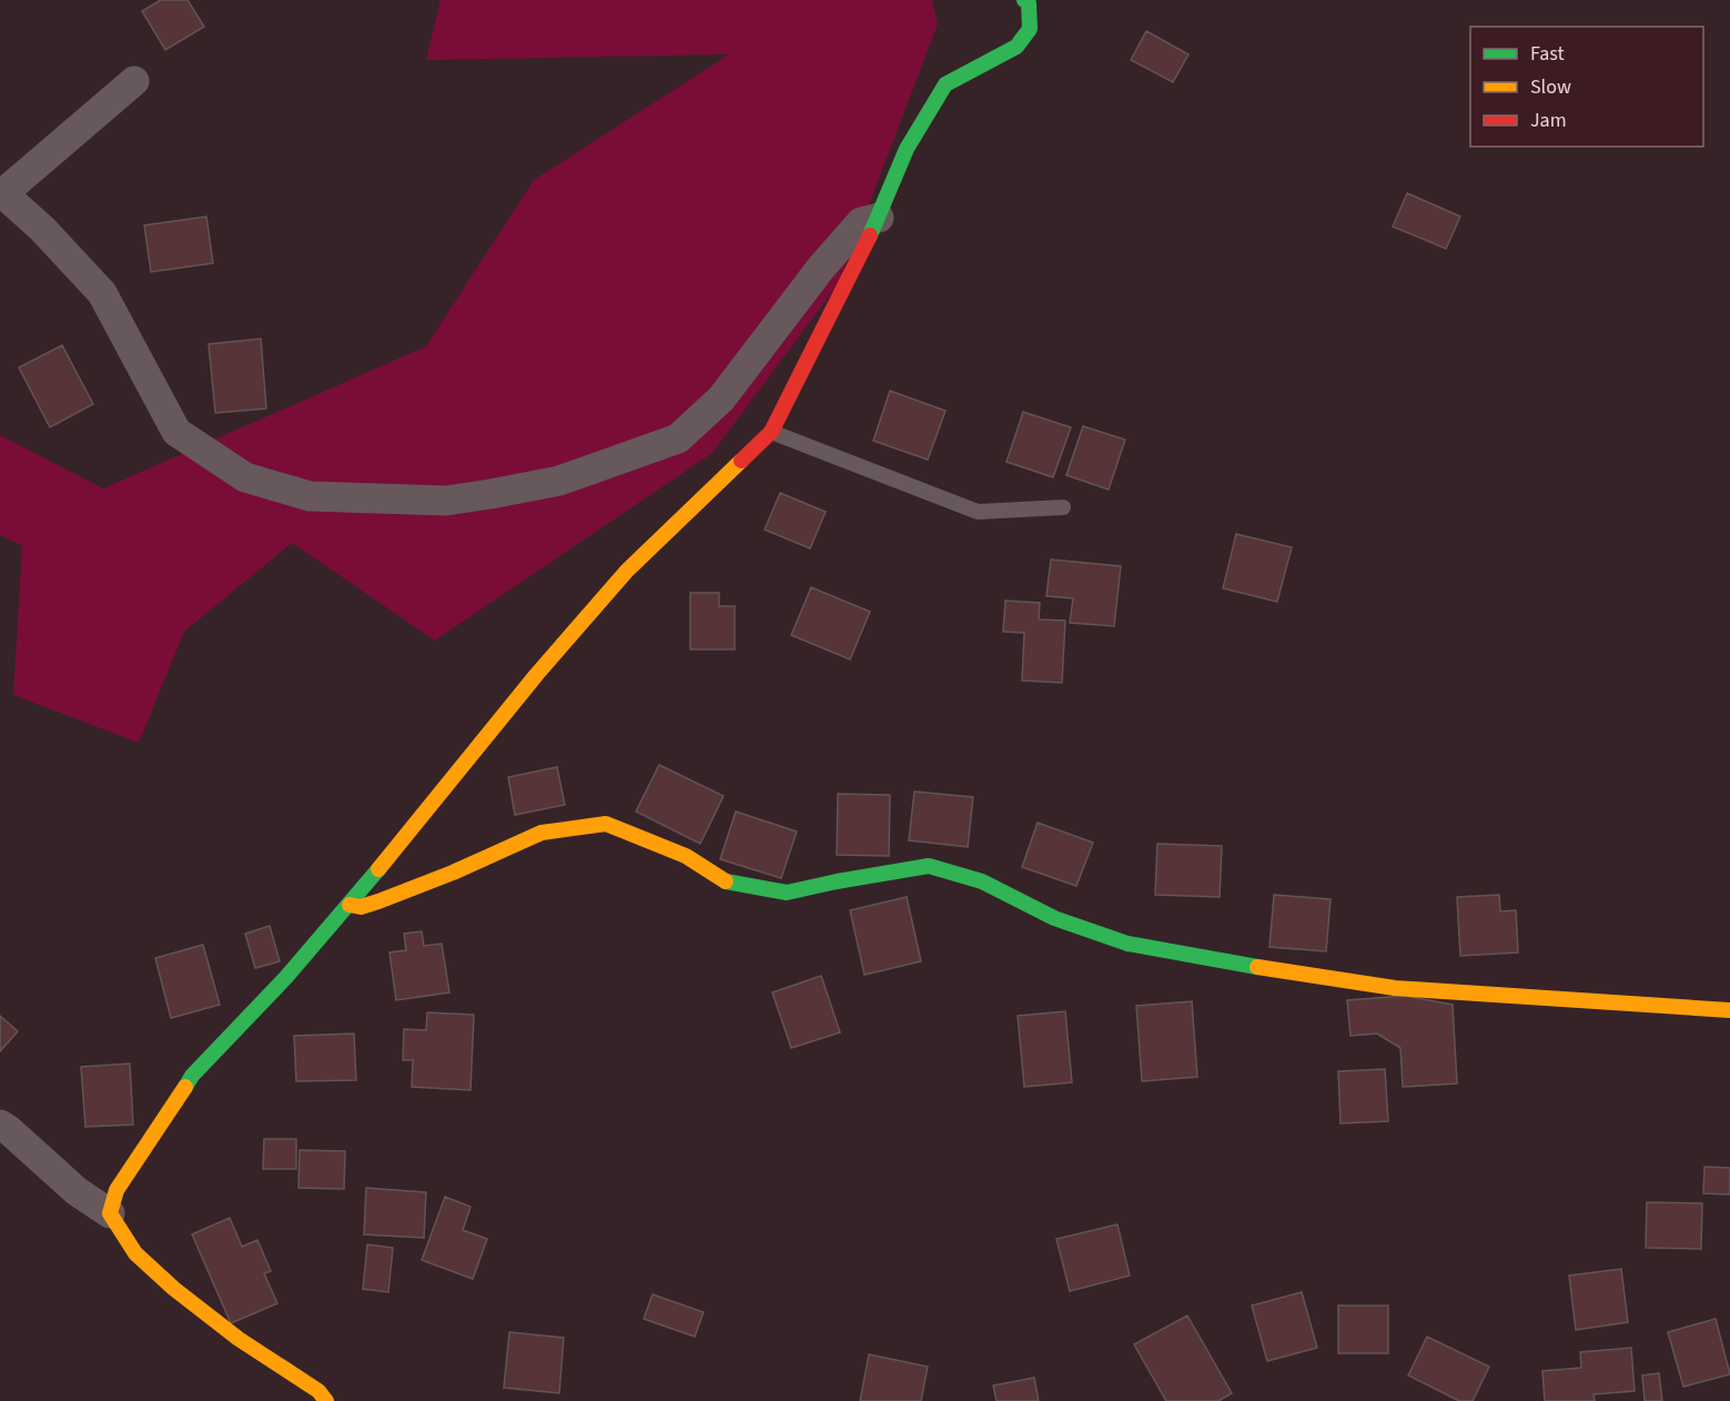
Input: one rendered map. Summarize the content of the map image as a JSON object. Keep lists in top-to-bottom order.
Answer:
{
  "legend": ["Fast", "Slow", "Jam"]
}
